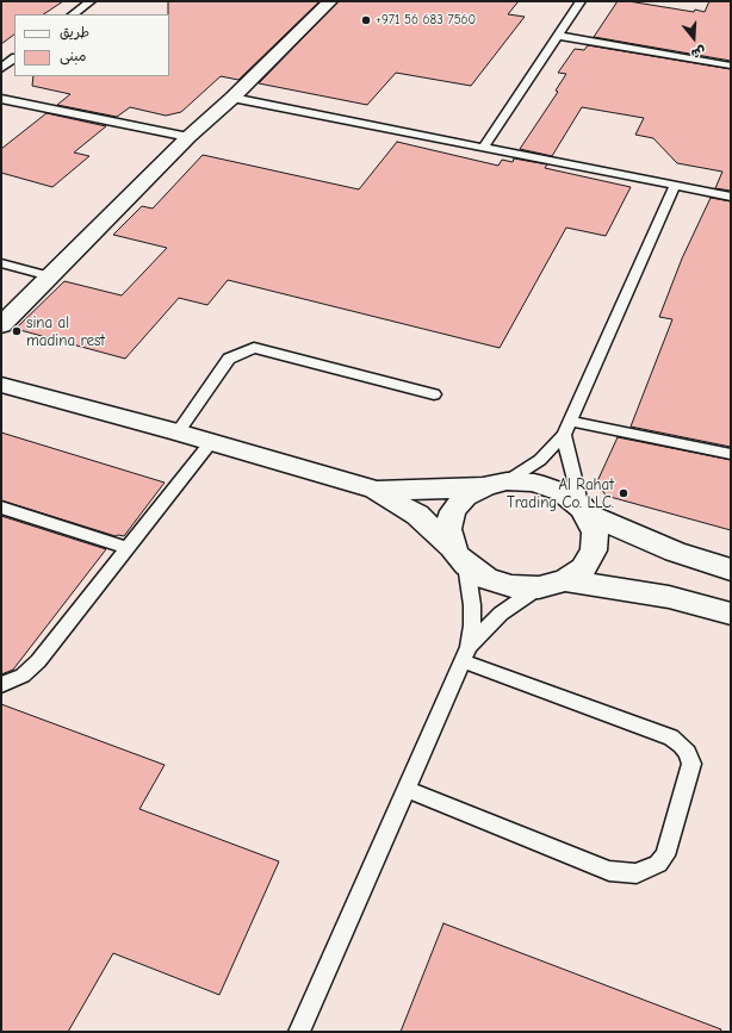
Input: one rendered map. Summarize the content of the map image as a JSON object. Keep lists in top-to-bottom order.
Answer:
{
  "places": ["+971 56 683 7560", "sina al madina rest", "Al Rahat Trading Co. LLC."],
  "legend": ["طريق", "مبنى"],
  "north": "bottom"
}
